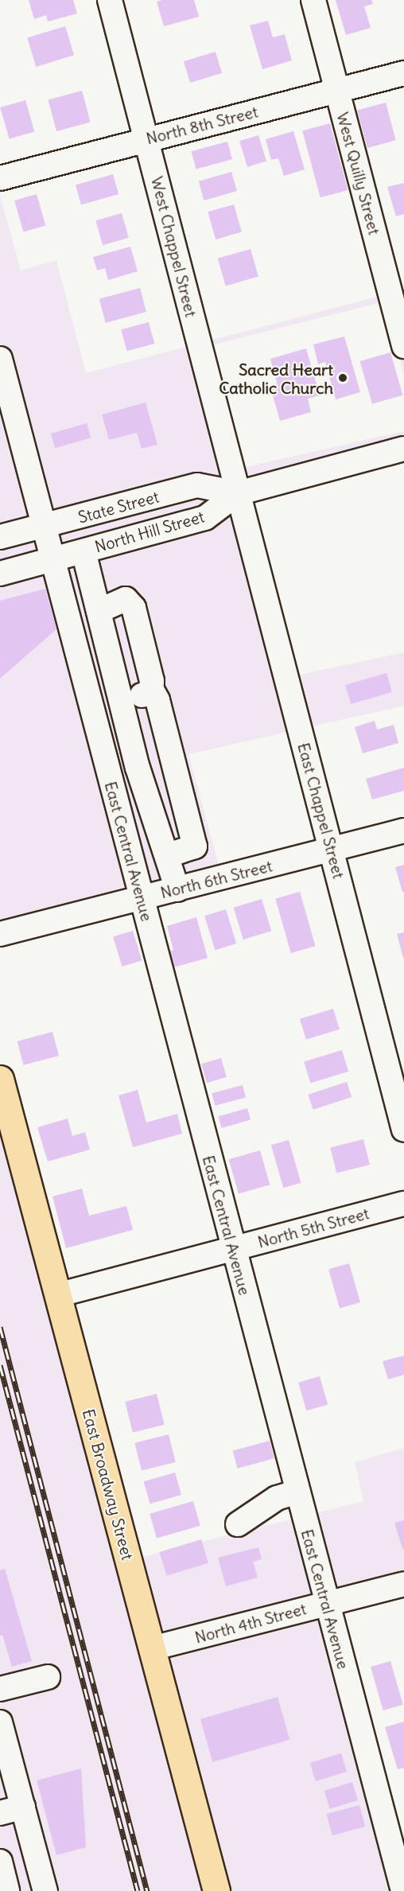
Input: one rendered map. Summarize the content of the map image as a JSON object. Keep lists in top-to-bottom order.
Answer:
{
  "streets": {
    "main road": ["East Broadway Street"],
    "street": [
      "North 8th Street",
      "West Quilly Street",
      "West Chappel Street",
      "State Street",
      "North Hill Street",
      "East Chappel Street",
      "East Central Avenue",
      "North 6th Street",
      "North 5th Street",
      "North 4th Street"
    ]
  },
  "crossings": [
    ["North 8th Street", "West Quilly Street"],
    ["North 8th Street", "West Chappel Street"],
    ["West Chappel Street", "State Street"],
    ["West Chappel Street", "North Hill Street"],
    ["West Chappel Street", "East Chappel Street"],
    ["State Street", "North Hill Street"],
    ["State Street", "East Chappel Street"],
    ["State Street", "East Central Avenue"],
    ["North Hill Street", "East Chappel Street"],
    ["North Hill Street", "East Central Avenue"],
    ["East Chappel Street", "North 6th Street"],
    ["East Central Avenue", "North 6th Street"],
    ["East Central Avenue", "North 5th Street"],
    ["East Central Avenue", "North 4th Street"],
    ["North 5th Street", "East Broadway Street"],
    ["East Broadway Street", "North 4th Street"]
  ],
  "places": ["Sacred Heart Catholic Church"]
}
